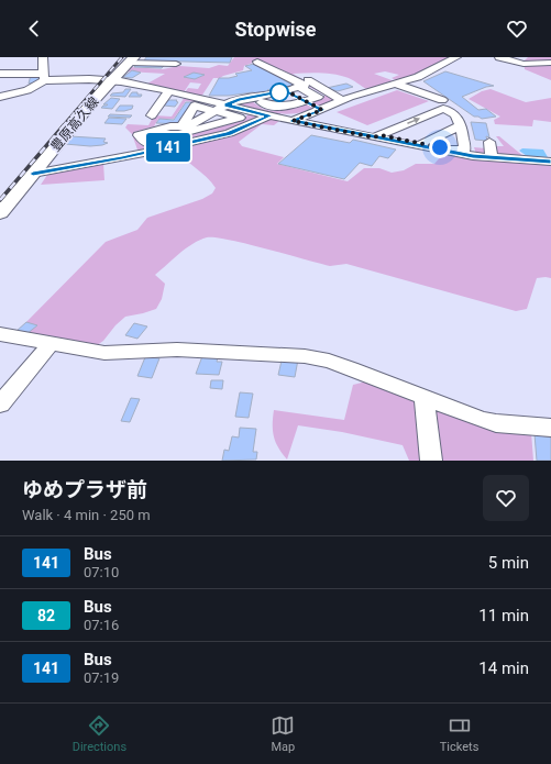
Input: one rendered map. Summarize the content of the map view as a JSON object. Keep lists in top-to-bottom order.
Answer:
{
  "streets": {
    "main road": ["豊原高久線"]
  },
  "lines": ["bus line 141"],
  "page": {
    "header": "Stopwise",
    "on_map": "141",
    "heading": ["ゆめプラザ前", "Walk · 4 min · 250 m"],
    "list": [
      {
        "mark": "141",
        "name": "Bus",
        "note": "07:10",
        "value": "5 min"
      },
      {
        "mark": "82",
        "name": "Bus",
        "note": "07:16",
        "value": "11 min"
      },
      {
        "mark": "141",
        "name": "Bus",
        "note": "07:19",
        "value": "14 min"
      }
    ],
    "tabs": ["Directions", "Map", "Tickets"]
  }
}
